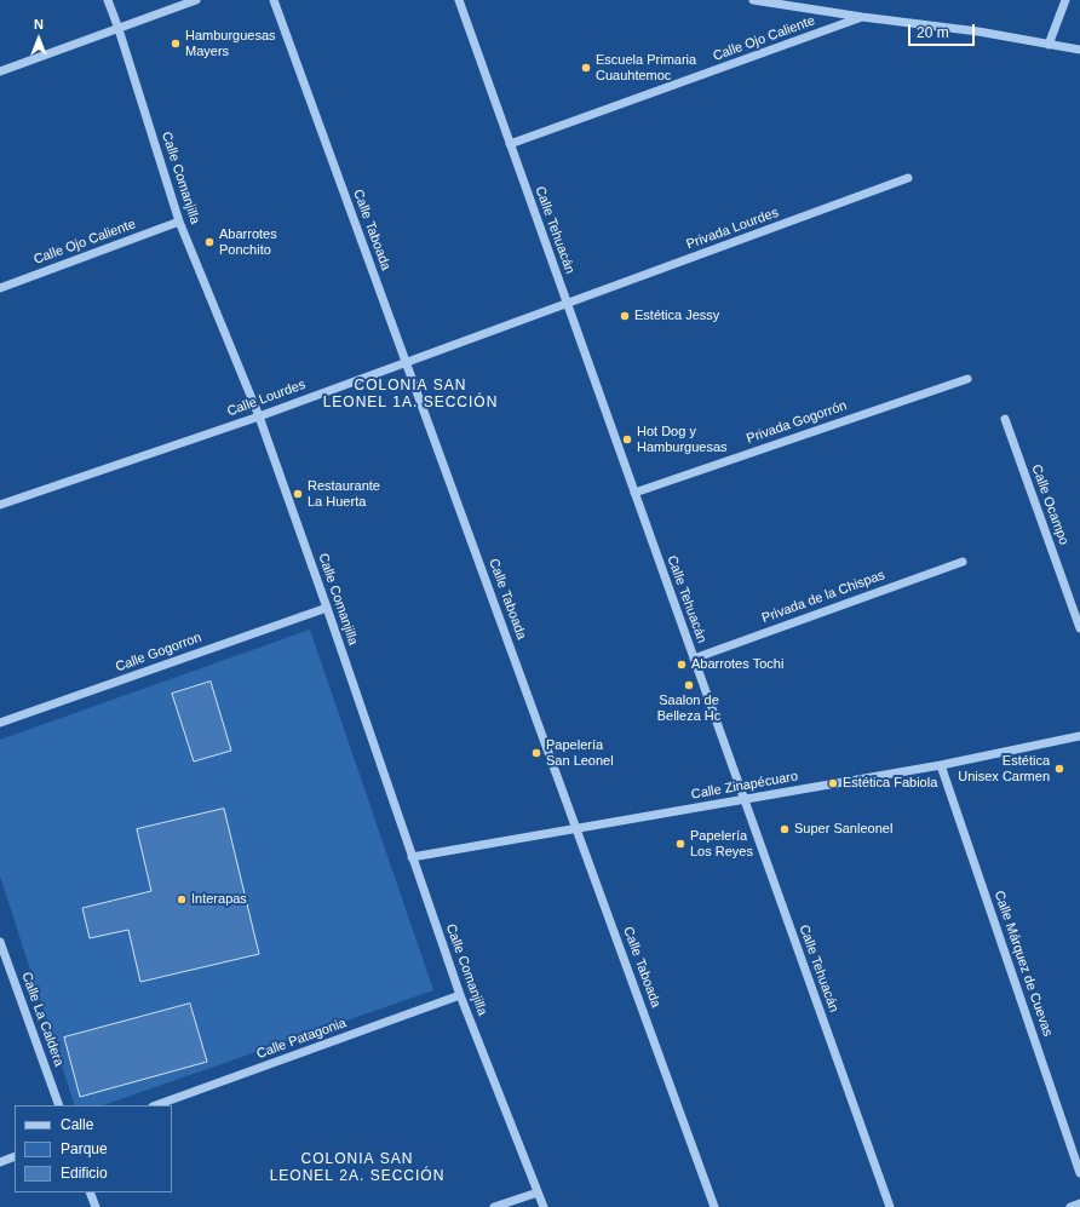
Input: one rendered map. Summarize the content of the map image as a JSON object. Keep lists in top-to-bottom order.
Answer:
{
  "streets": {
    "street": [
      "Calle Ojo Caliente",
      "Calle Comanjilla",
      "Privada Lourdes",
      "Calle Taboada",
      "Calle Tehuacán",
      "Calle Lourdes",
      "Privada Gogorrón",
      "Calle Ocampo",
      "Privada de la Chispas",
      "Calle Gogorron",
      "Calle Zinapécuaro",
      "Calle Márquez de Cuevas",
      "Calle La Caldera",
      "Calle Patagonia"
    ]
  },
  "crossings": [
    ["Calle Ojo Caliente", "Calle Comanjilla"],
    ["Calle Ojo Caliente", "Calle Tehuacán"],
    ["Calle Comanjilla", "Calle Lourdes"],
    ["Calle Comanjilla", "Calle Gogorron"],
    ["Calle Comanjilla", "Calle Zinapécuaro"],
    ["Calle Comanjilla", "Calle Patagonia"],
    ["Privada Lourdes", "Calle Tehuacán"],
    ["Privada Lourdes", "Calle Lourdes"],
    ["Calle Taboada", "Calle Lourdes"],
    ["Calle Taboada", "Calle Zinapécuaro"],
    ["Calle Tehuacán", "Calle Lourdes"],
    ["Calle Tehuacán", "Privada Gogorrón"],
    ["Calle Tehuacán", "Privada de la Chispas"],
    ["Calle Tehuacán", "Calle Zinapécuaro"],
    ["Calle Zinapécuaro", "Calle Márquez de Cuevas"]
  ],
  "districts": ["COLONIA SAN LEONEL 1A. SECCIÓN", "COLONIA SAN LEONEL 2A. SECCIÓN"],
  "places": [
    "Hamburguesas Mayers",
    "Escuela Primaria Cuauhtemoc",
    "Abarrotes Ponchito",
    "Estética Jessy",
    "Hot Dog y Hamburguesas",
    "Restaurante La Huerta",
    "Abarrotes Tochi",
    "Saalon de Belleza Hc",
    "Papelería San Leonel",
    "Estética Unisex Carmen",
    "Estética Fabiola",
    "Super Sanleonel",
    "Papelería Los Reyes",
    "Interapas"
  ],
  "legend": ["Calle", "Parque", "Edificio"],
  "scale_bar": "20 m",
  "north": "top"
}
